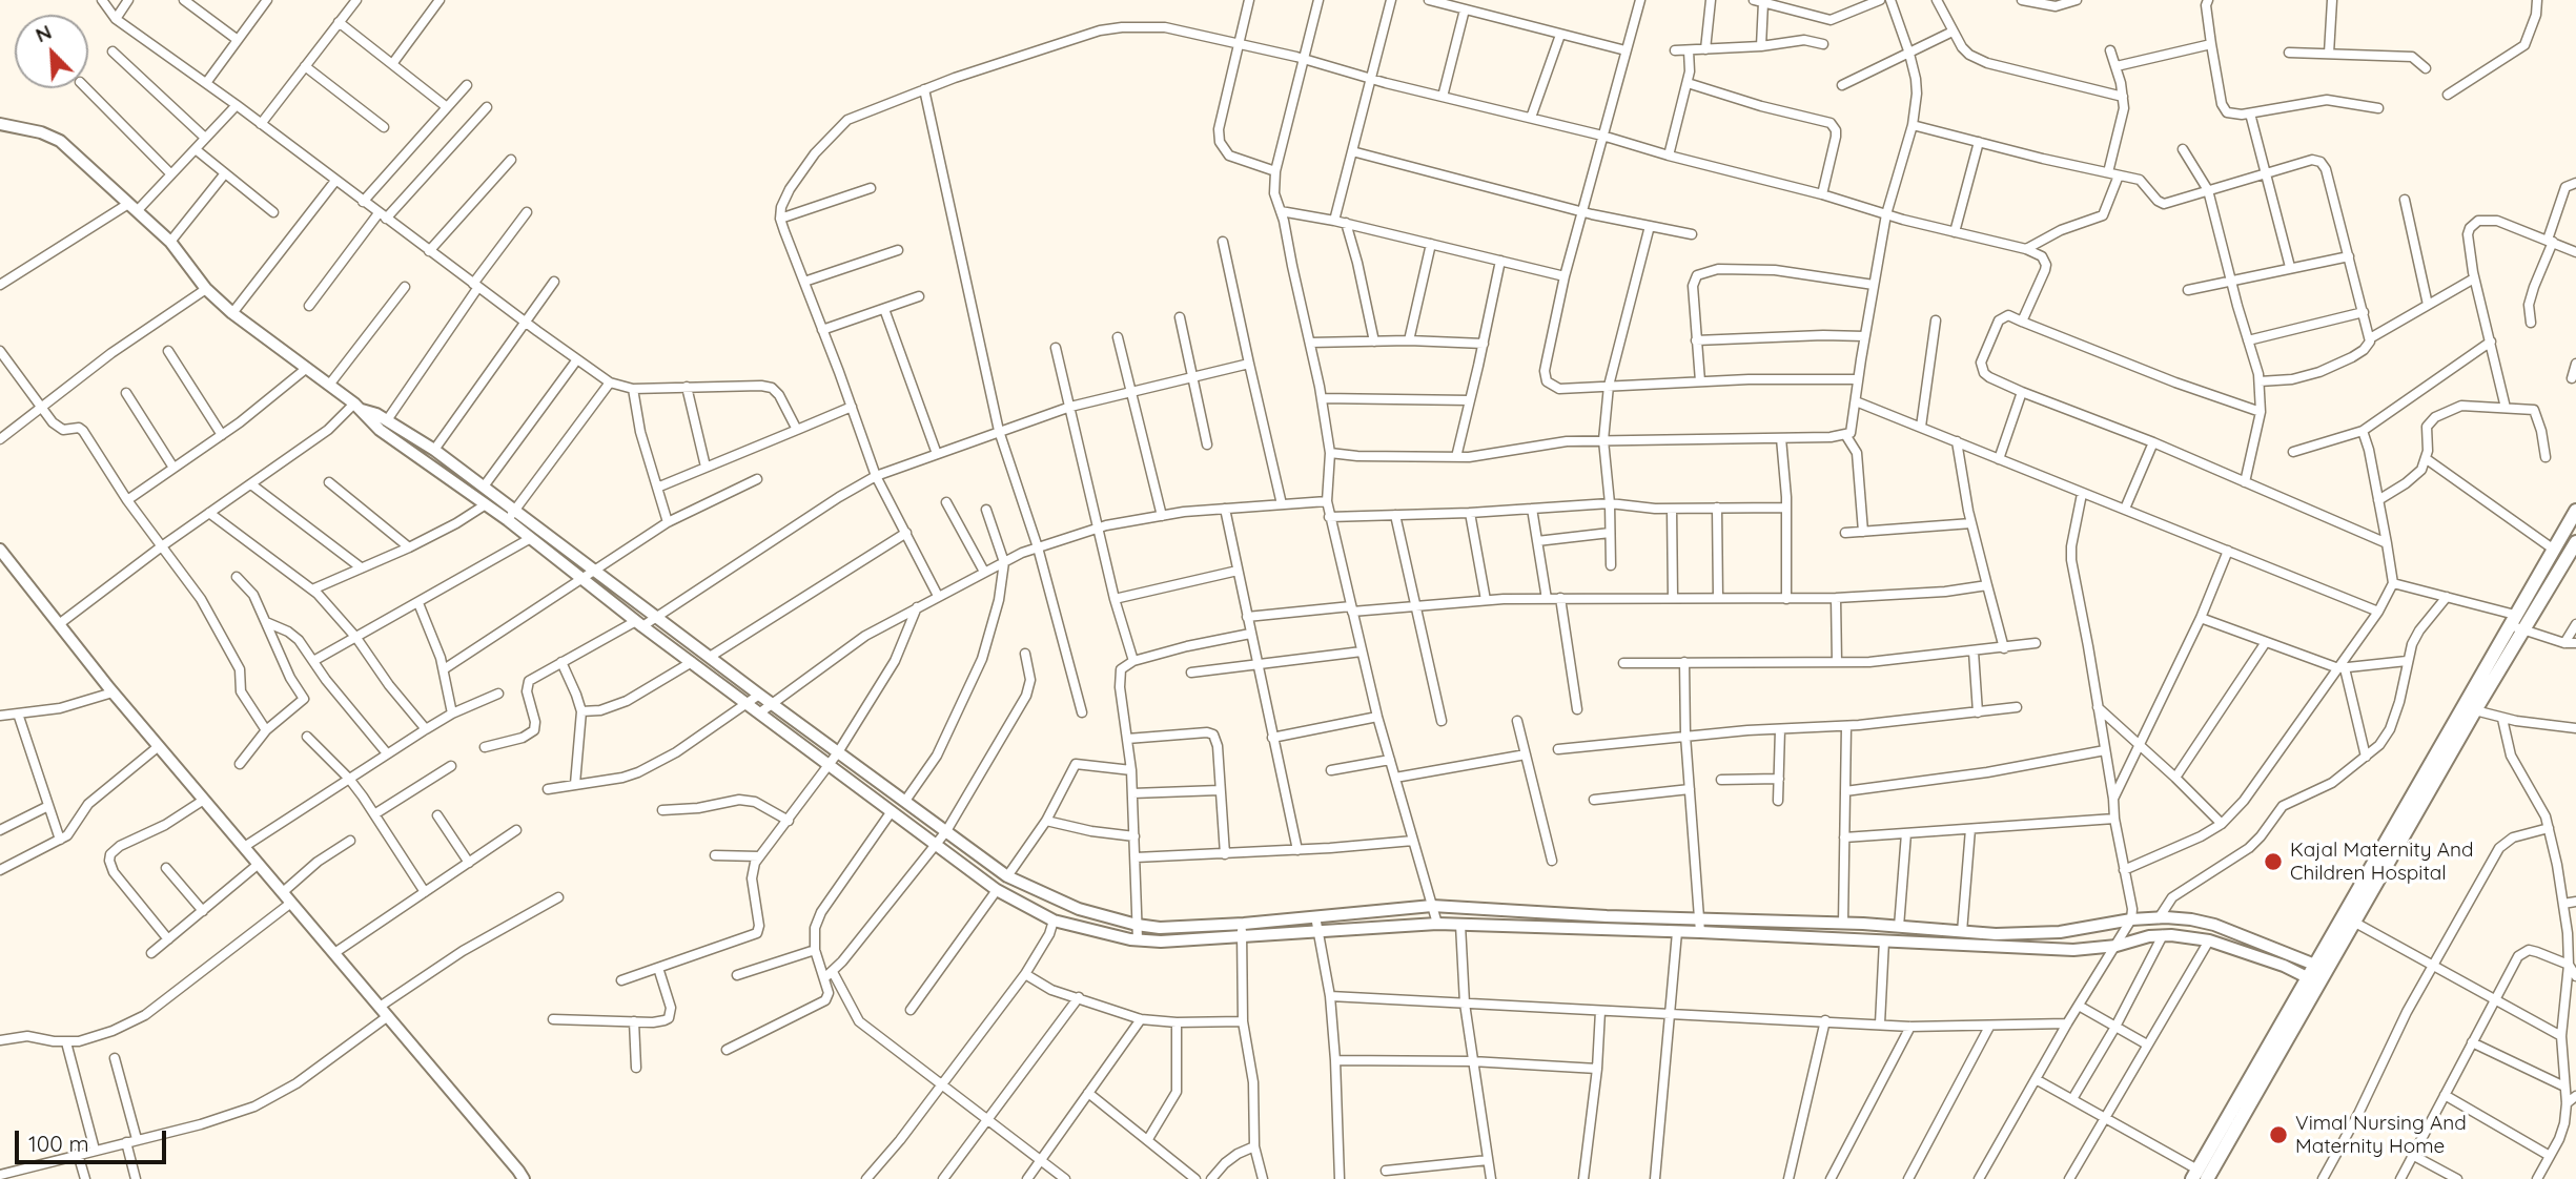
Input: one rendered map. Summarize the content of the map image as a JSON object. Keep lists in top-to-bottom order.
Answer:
{
  "places": ["Kajal Maternity And Children Hospital", "Vimal Nursing And Maternity Home"],
  "scale_bar": "100 m",
  "north": "top left"
}
